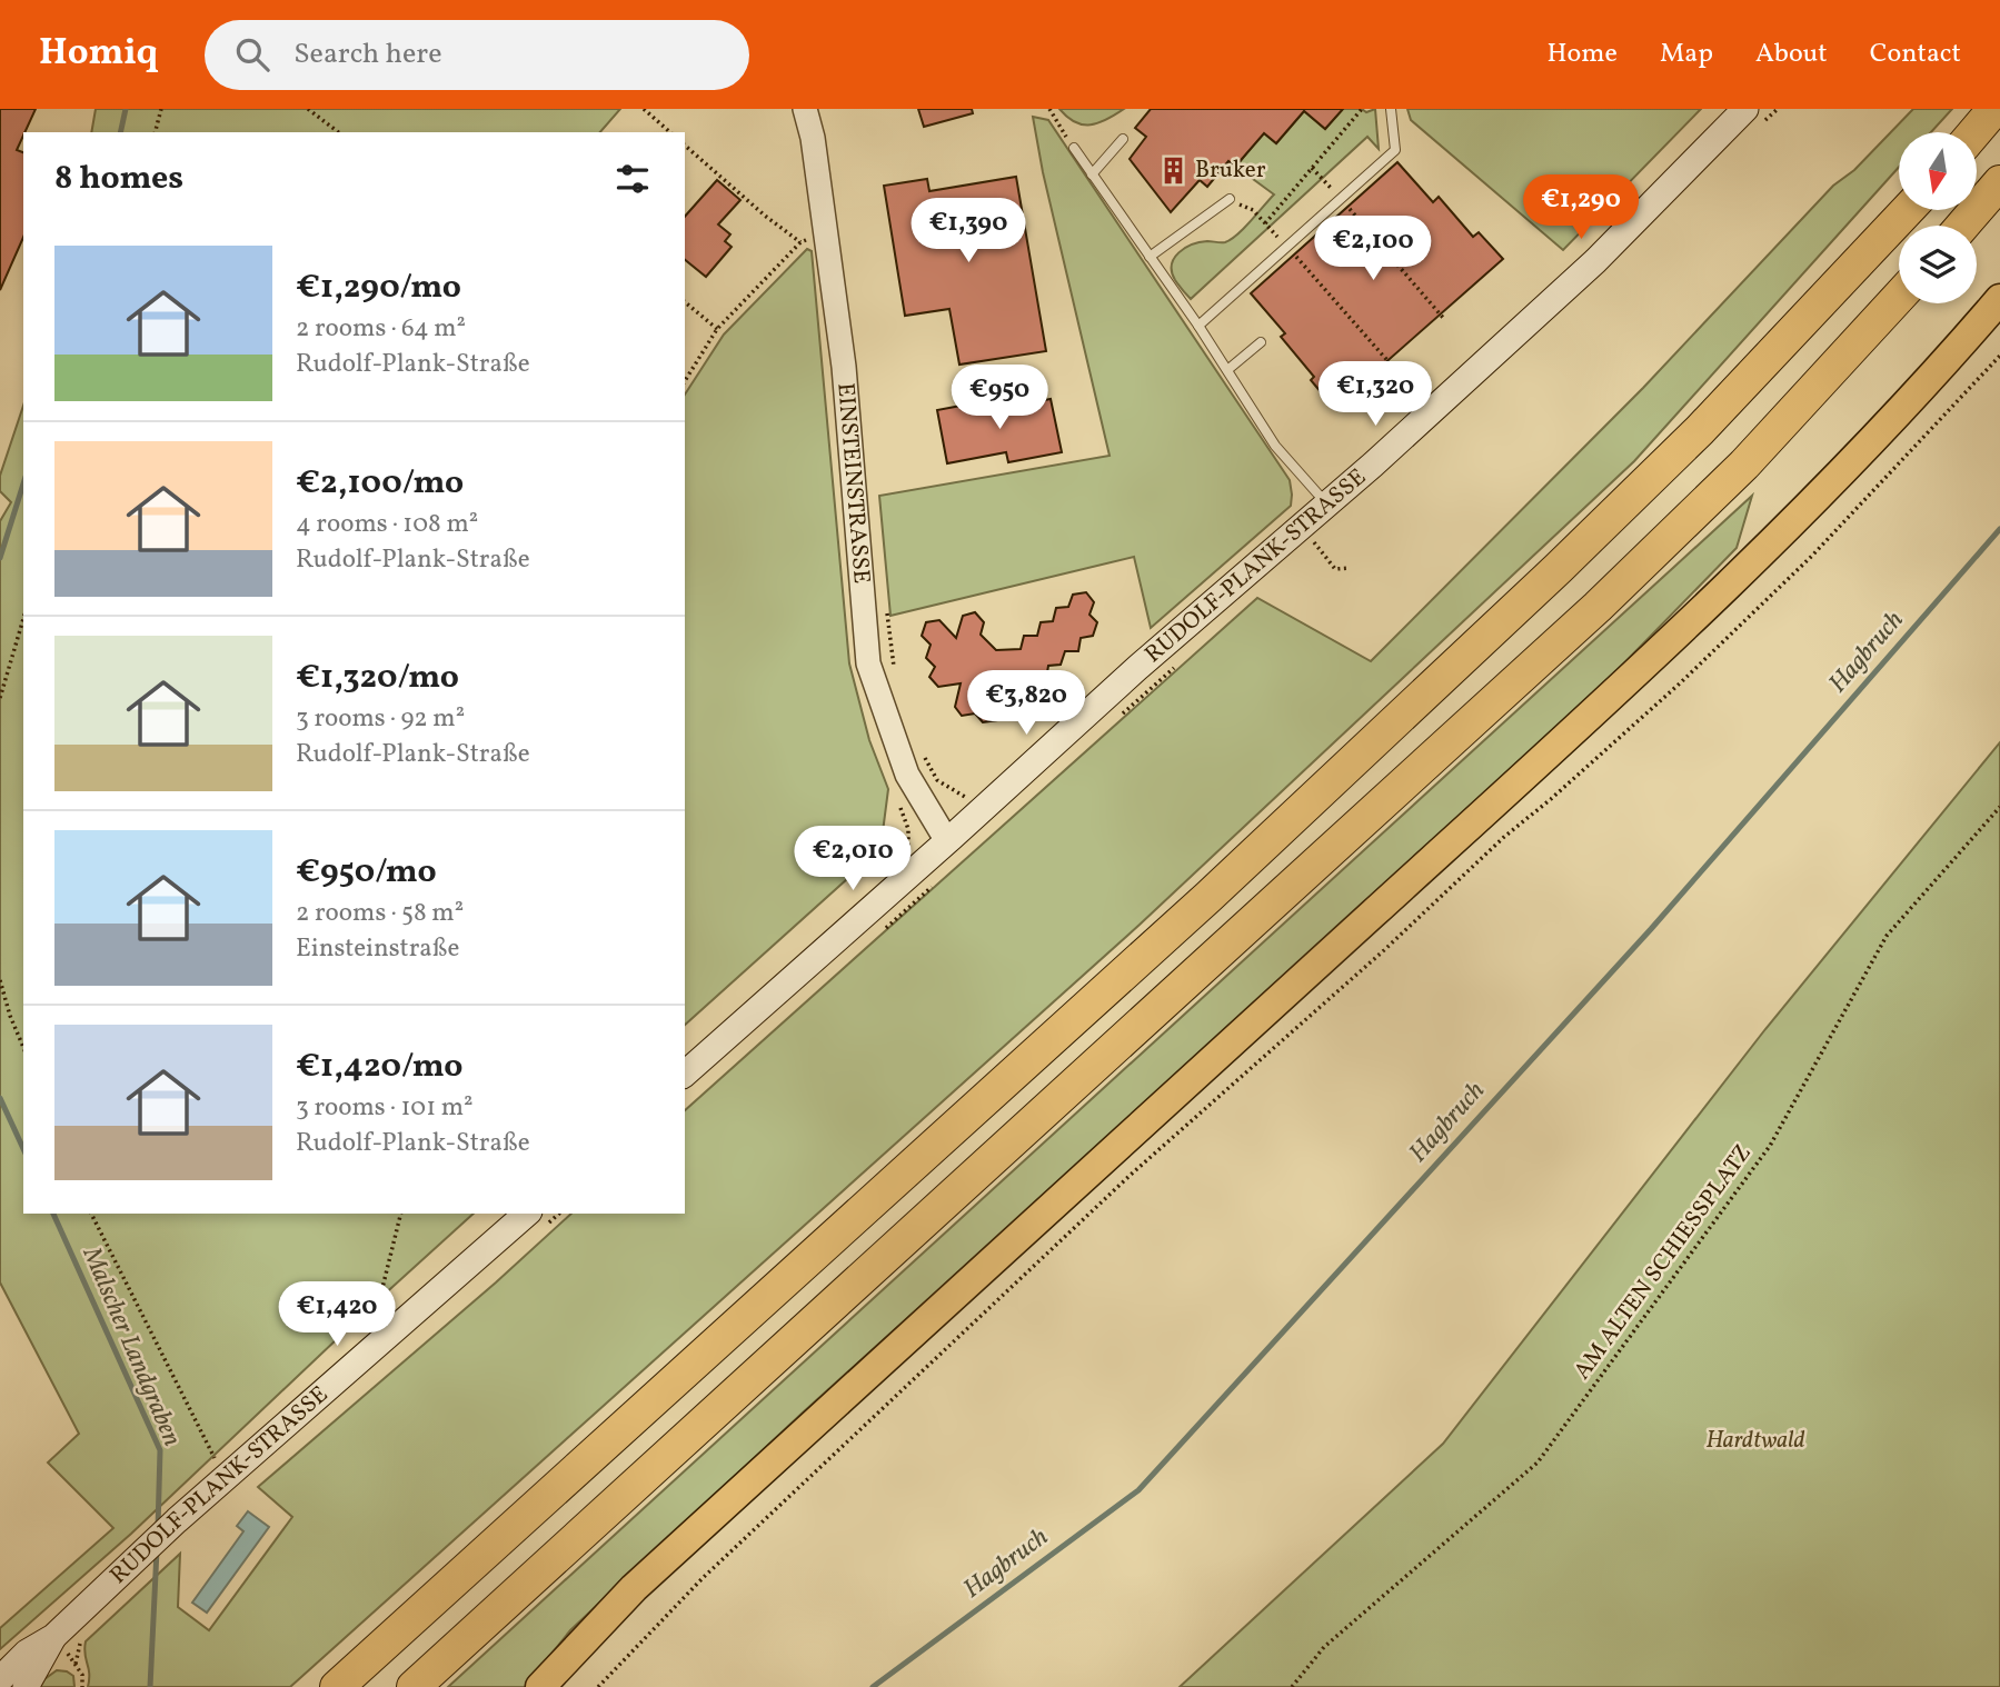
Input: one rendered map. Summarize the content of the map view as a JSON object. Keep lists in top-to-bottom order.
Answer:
{
  "streets": {
    "main road": ["RUDOLF-PLANK-STRASSE"],
    "street": ["EINSTEINSTRASSE"],
    "path": ["AM ALTEN SCHIESSPLATZ"]
  },
  "crossings": [
    ["EINSTEINSTRASSE", "RUDOLF-PLANK-STRASSE"]
  ],
  "water": ["Hagbruch", "Malscher Landgraben"],
  "parks": ["Hardtwald"],
  "places": {
    "building": ["Bruker"]
  },
  "north": "bottom",
  "page": {
    "header": "Homiq",
    "search": "Search here",
    "nav": [
      "Home",
      "Map",
      "About",
      "Contact"
    ],
    "heading": "8 homes",
    "price": [
      "€1,290",
      "€1,390",
      "€2,100",
      "€1,320",
      "€950",
      "€3,820",
      "€2,010",
      "€1,420"
    ],
    "list": [
      {
        "name": "€1,290/mo",
        "note": "2 rooms · 64 m² · Rudolf-Plank-Straße"
      },
      {
        "name": "€2,100/mo",
        "note": "4 rooms · 108 m² · Rudolf-Plank-Straße"
      },
      {
        "name": "€1,320/mo",
        "note": "3 rooms · 92 m² · Rudolf-Plank-Straße"
      },
      {
        "name": "€950/mo",
        "note": "2 rooms · 58 m² · Einsteinstraße"
      },
      {
        "name": "€1,420/mo",
        "note": "3 rooms · 101 m² · Rudolf-Plank-Straße"
      }
    ]
  }
}
